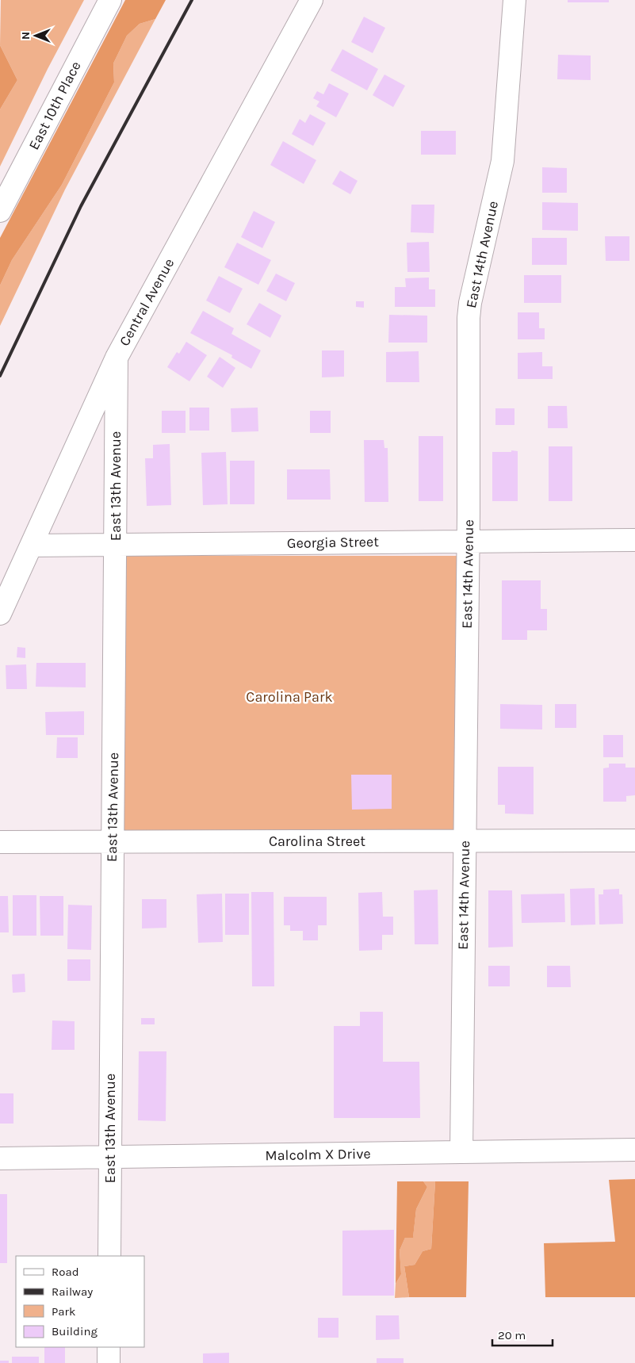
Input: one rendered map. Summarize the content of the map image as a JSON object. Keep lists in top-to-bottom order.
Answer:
{
  "streets": {
    "street": [
      "East 10th Place",
      "East 14th Avenue",
      "Central Avenue",
      "East 13th Avenue",
      "Georgia Street",
      "Carolina Street",
      "Malcolm X Drive"
    ]
  },
  "crossings": [
    ["East 14th Avenue", "Georgia Street"],
    ["East 14th Avenue", "Carolina Street"],
    ["East 14th Avenue", "Malcolm X Drive"],
    ["Central Avenue", "East 13th Avenue"],
    ["Central Avenue", "Georgia Street"],
    ["East 13th Avenue", "Georgia Street"],
    ["East 13th Avenue", "Carolina Street"],
    ["East 13th Avenue", "Malcolm X Drive"]
  ],
  "parks": ["Carolina Park"],
  "legend": [
    "Road",
    "Railway",
    "Park",
    "Building"
  ],
  "scale_bar": "20 m",
  "north": "left"
}
